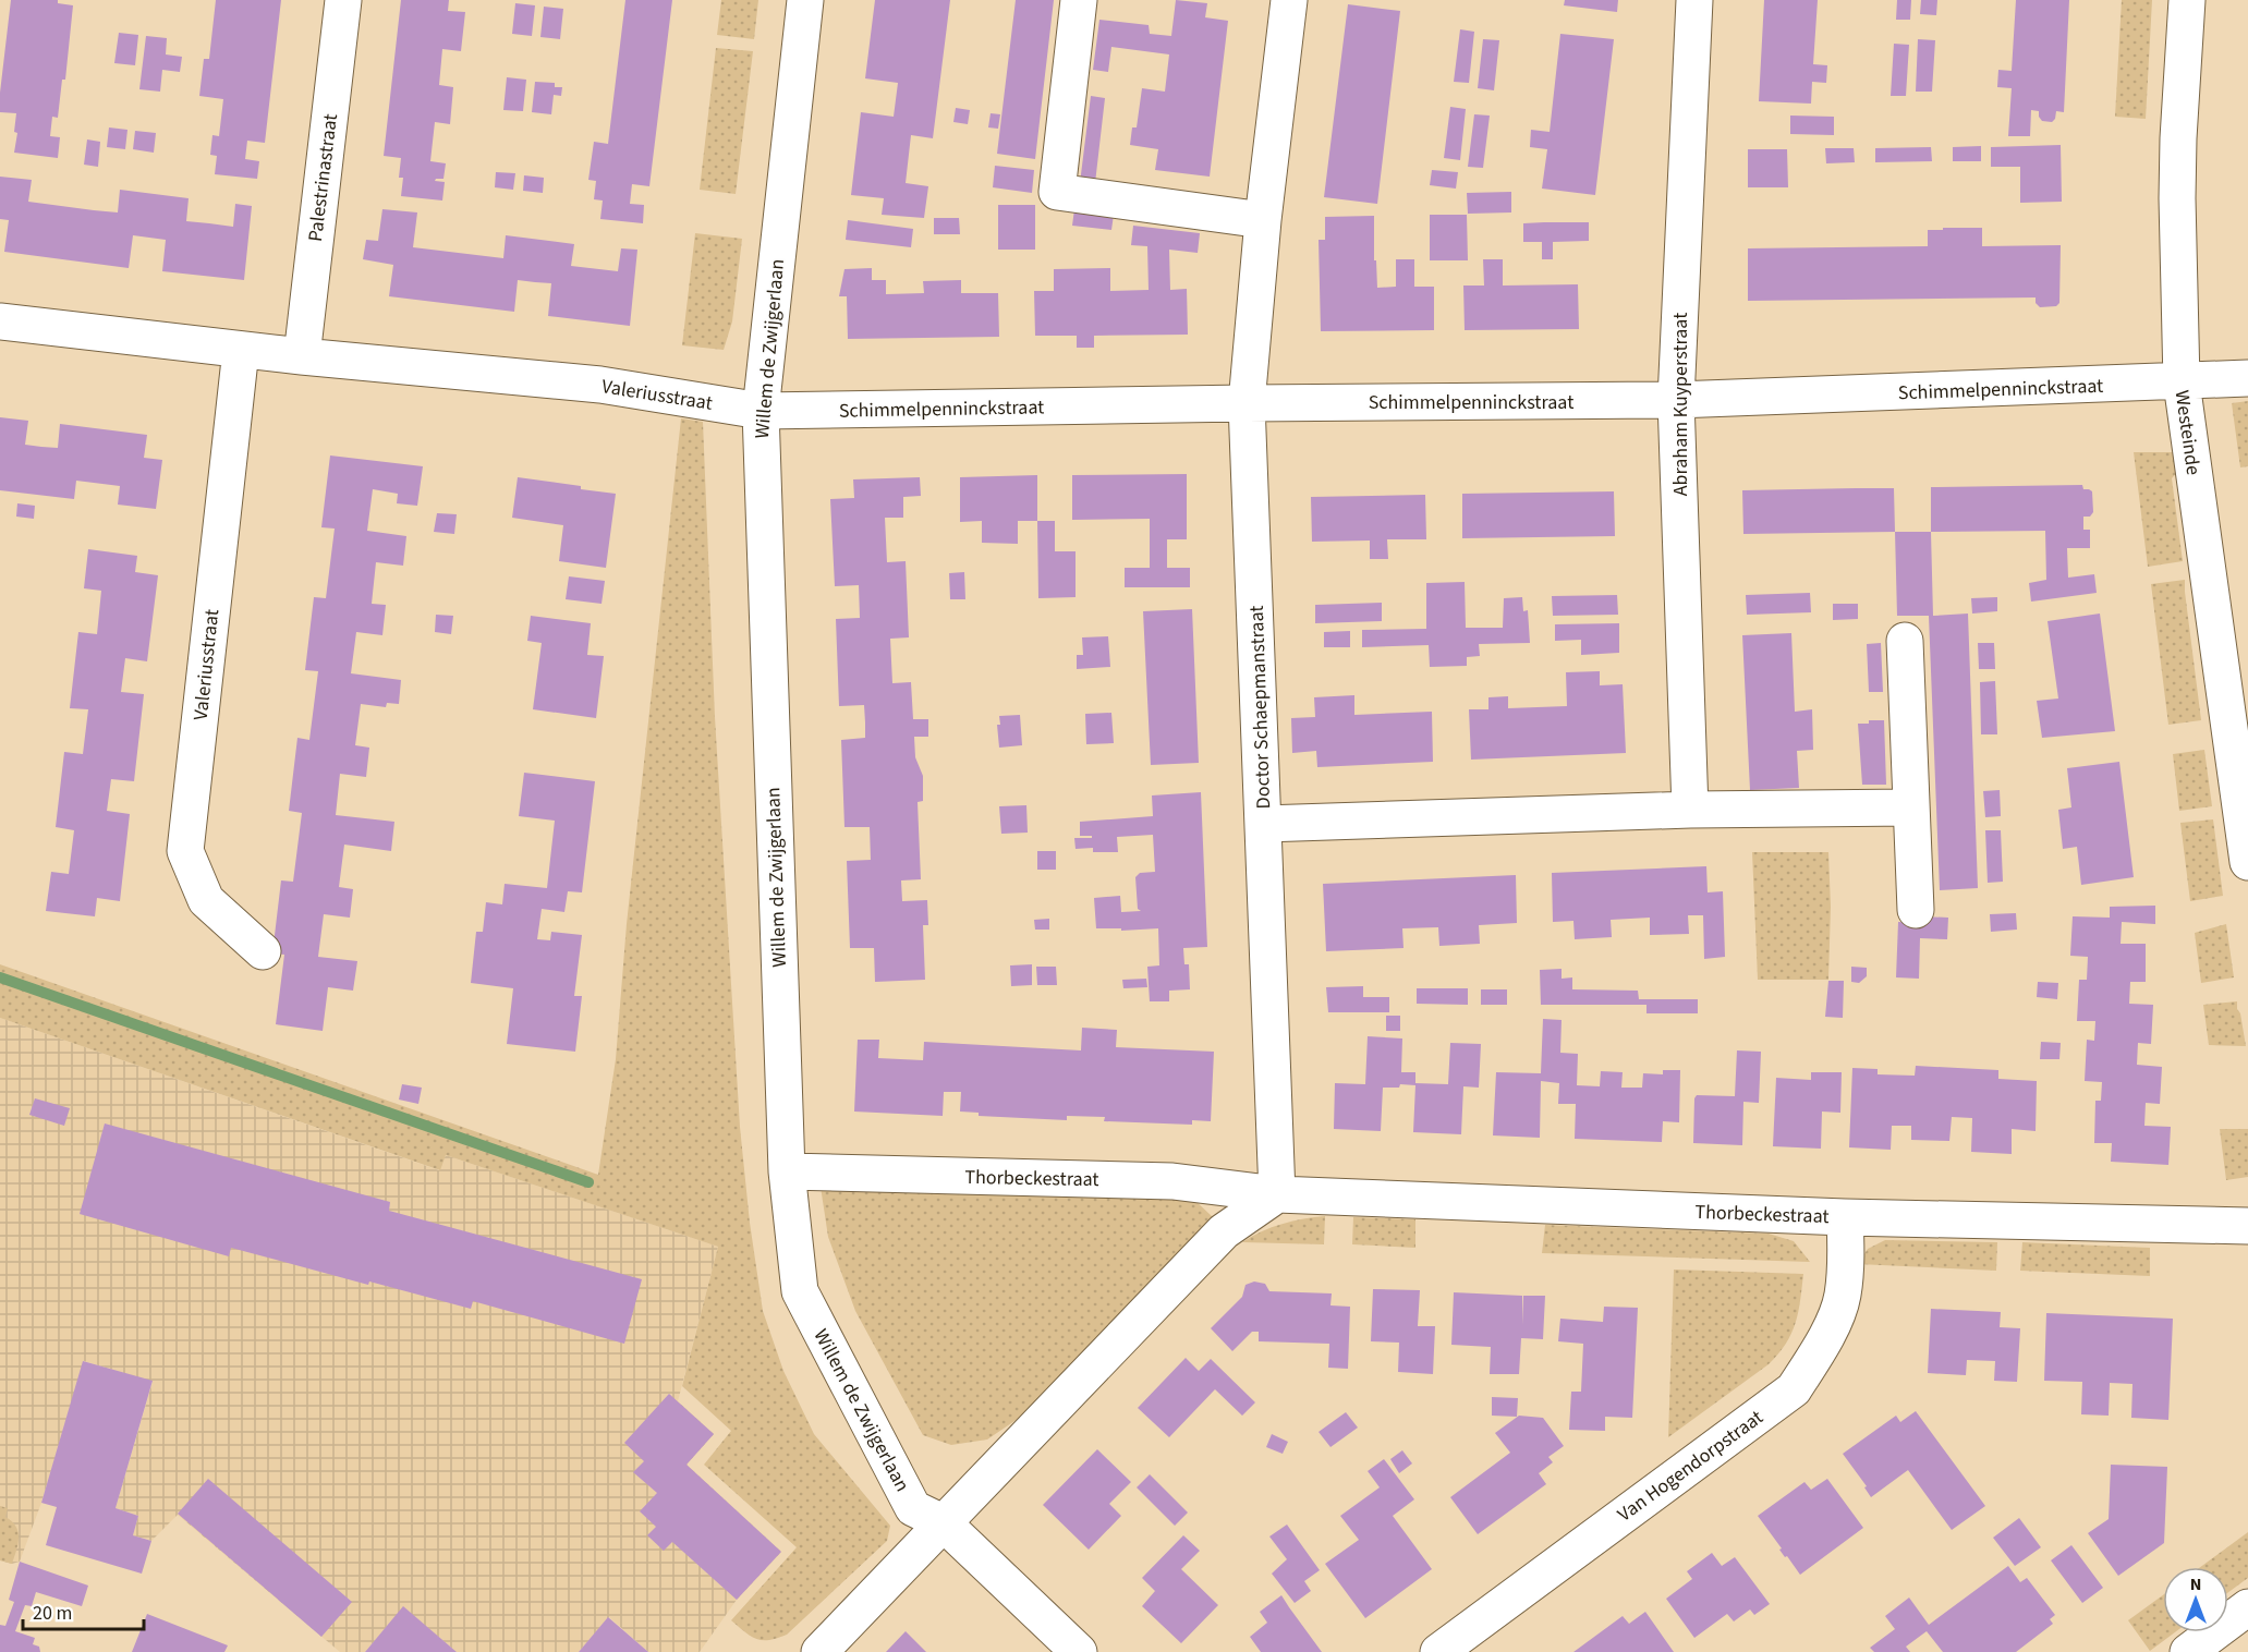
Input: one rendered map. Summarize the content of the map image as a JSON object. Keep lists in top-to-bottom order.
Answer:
{
  "streets": {
    "street": [
      "Palestrinastraat",
      "Willem de Zwijgerlaan",
      "Schimmelpenninckstraat",
      "Valeriusstraat",
      "Abraham Kuyperstraat",
      "Westeinde",
      "Doctor Schaepmanstraat",
      "Thorbeckestraat",
      "Van Hogendorpstraat"
    ]
  },
  "crossings": [
    ["Palestrinastraat", "Valeriusstraat"],
    ["Willem de Zwijgerlaan", "Schimmelpenninckstraat"],
    ["Willem de Zwijgerlaan", "Valeriusstraat"],
    ["Willem de Zwijgerlaan", "Thorbeckestraat"],
    ["Schimmelpenninckstraat", "Valeriusstraat"],
    ["Schimmelpenninckstraat", "Abraham Kuyperstraat"],
    ["Schimmelpenninckstraat", "Westeinde"],
    ["Schimmelpenninckstraat", "Doctor Schaepmanstraat"],
    ["Doctor Schaepmanstraat", "Thorbeckestraat"],
    ["Thorbeckestraat", "Van Hogendorpstraat"]
  ],
  "scale_bar": "20 m",
  "north": "top"
}
